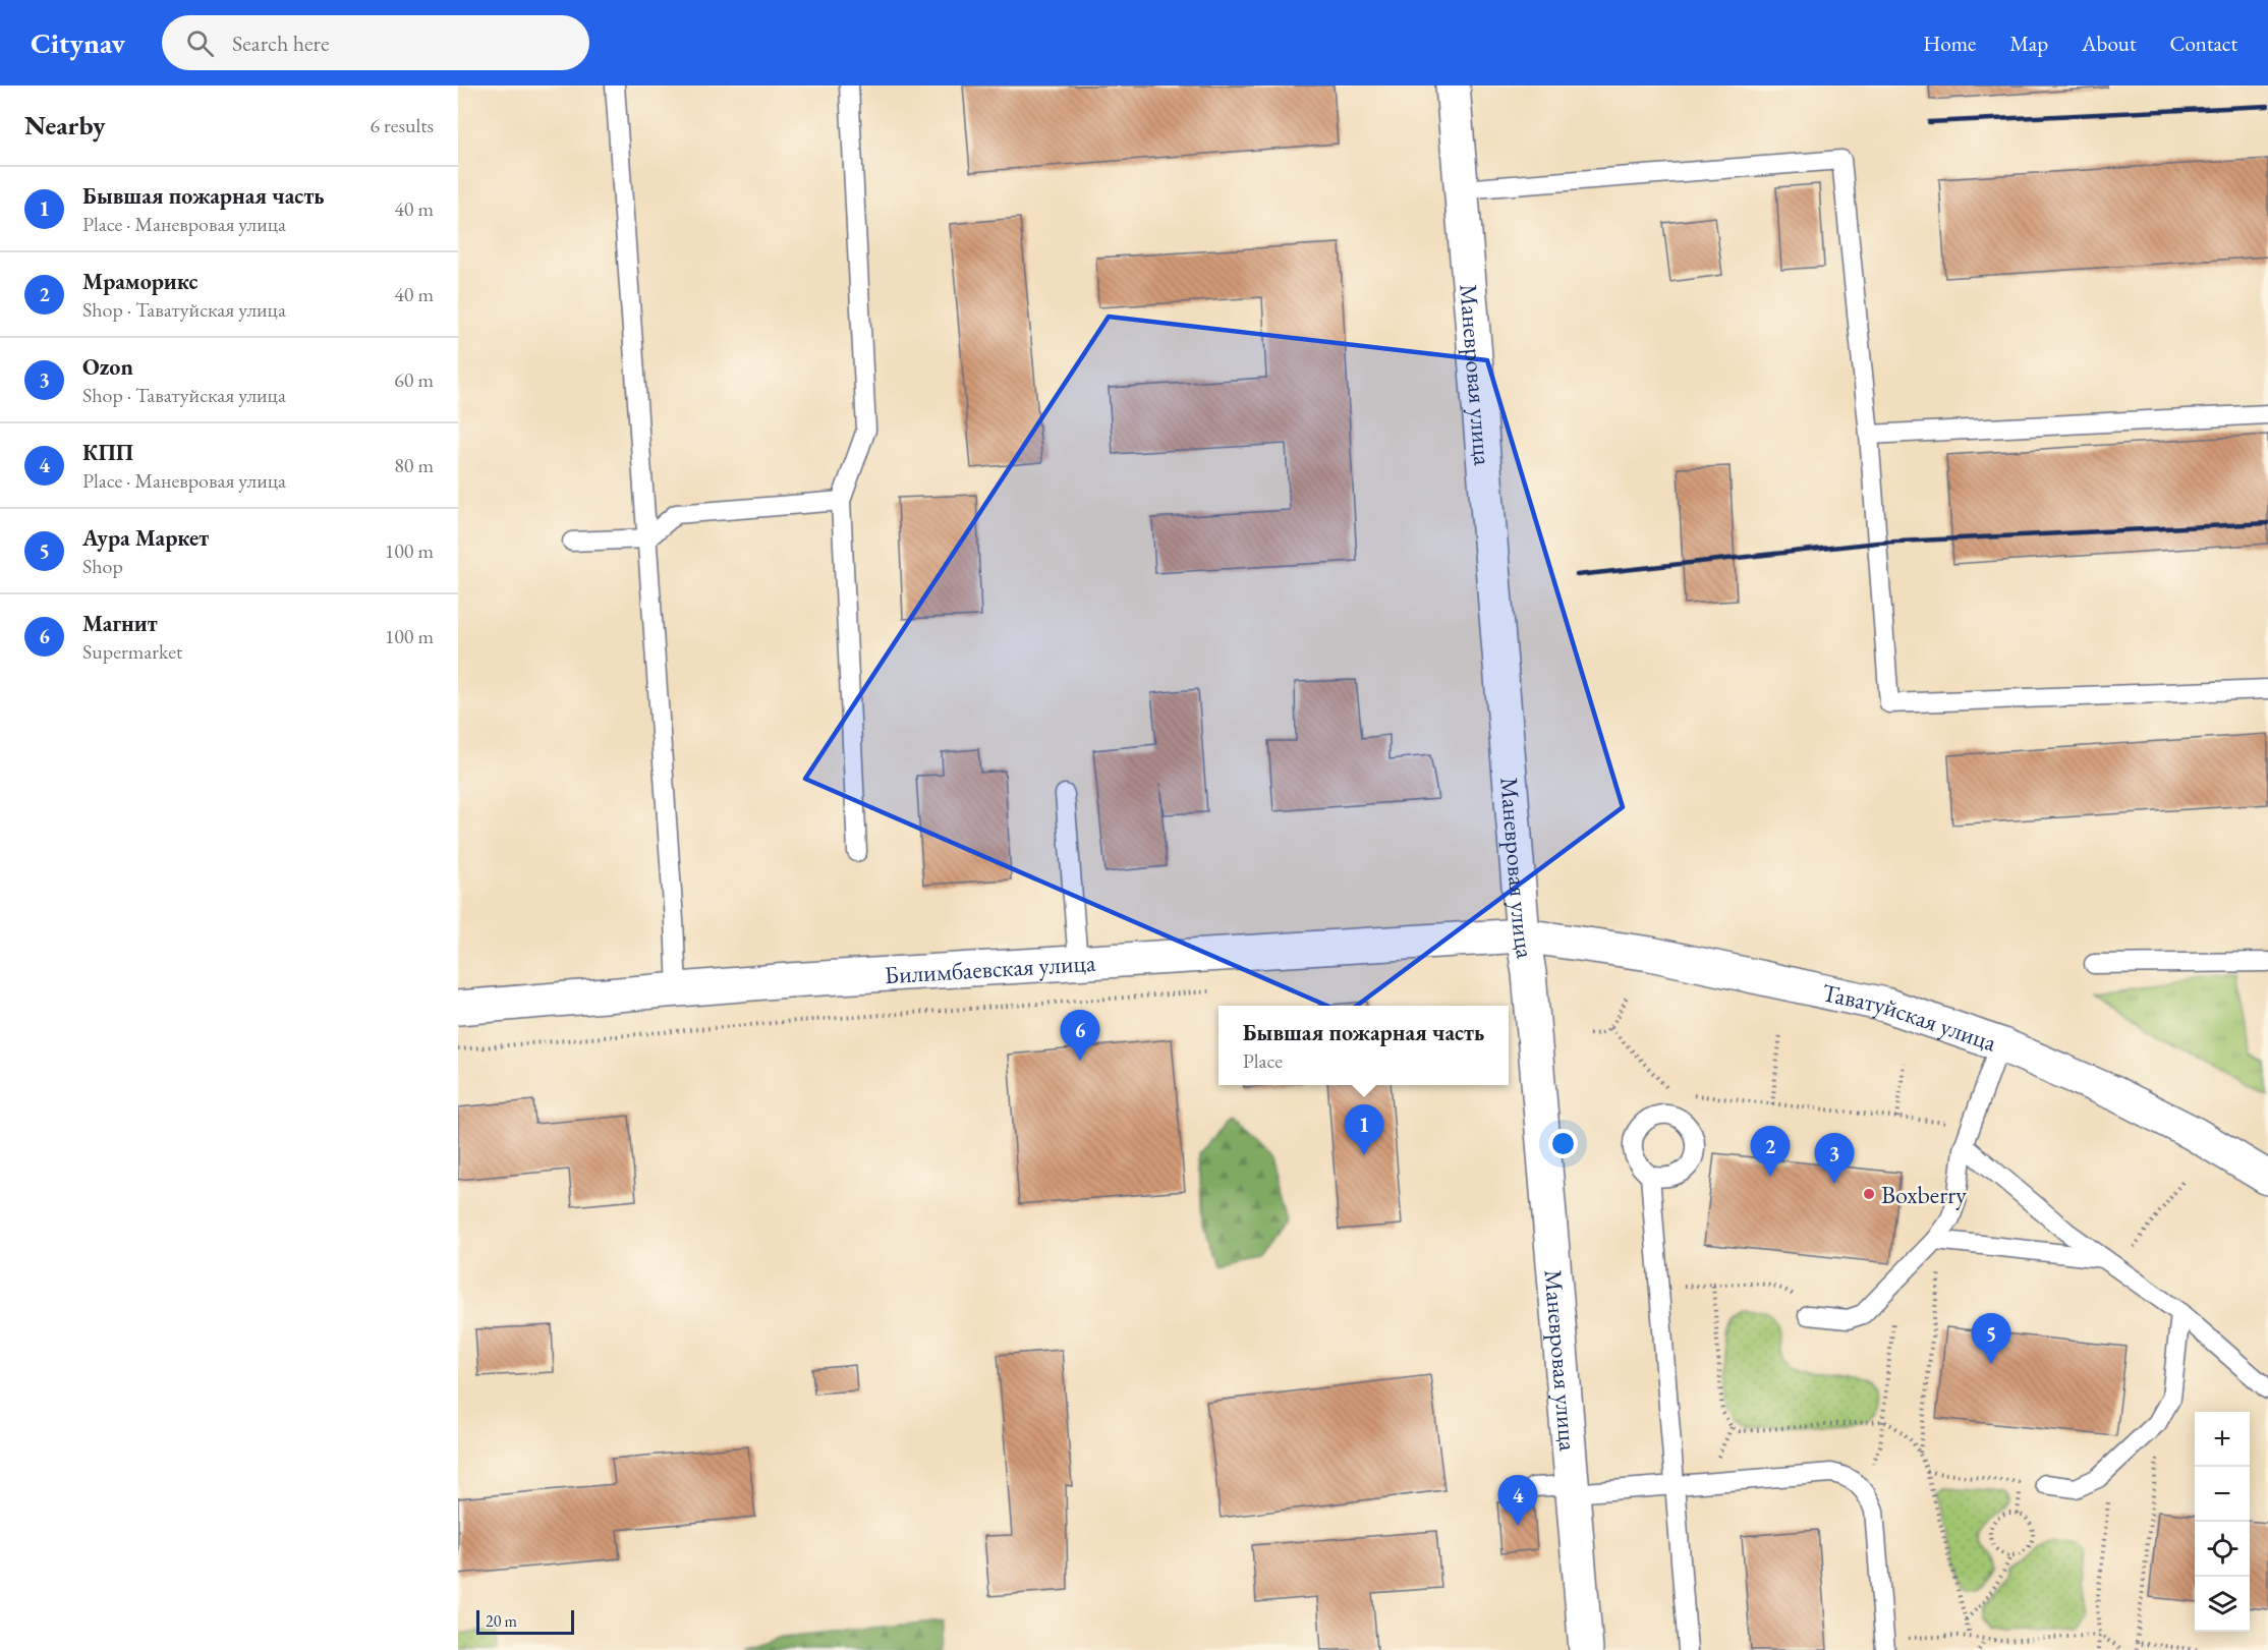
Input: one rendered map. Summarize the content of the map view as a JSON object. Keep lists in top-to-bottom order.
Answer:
{
  "streets": {
    "main road": ["Маневровая улица", "Билимбаевская улица", "Таватуйская улица"]
  },
  "crossings": [
    ["Маневровая улица", "Билимбаевская улица"],
    ["Маневровая улица", "Таватуйская улица"],
    ["Билимбаевская улица", "Таватуйская улица"]
  ],
  "places": ["Boxberry"],
  "scale_bar": "20 m",
  "page": {
    "header": "Citynav",
    "search": "Search here",
    "nav": [
      "Home",
      "Map",
      "About",
      "Contact"
    ],
    "heading": ["Nearby", "6 results"],
    "list": [
      {
        "mark": "1",
        "name": "Бывшая пожарная часть",
        "note": "Place · Маневровая улица",
        "value": "40 m"
      },
      {
        "mark": "2",
        "name": "Мраморикс",
        "note": "Shop · Таватуйская улица",
        "value": "40 m"
      },
      {
        "mark": "3",
        "name": "Ozon",
        "note": "Shop · Таватуйская улица",
        "value": "60 m"
      },
      {
        "mark": "4",
        "name": "КПП",
        "note": "Place · Маневровая улица",
        "value": "80 m"
      },
      {
        "mark": "5",
        "name": "Аура Маркет",
        "note": "Shop",
        "value": "100 m"
      },
      {
        "mark": "6",
        "name": "Магнит",
        "note": "Supermarket",
        "value": "100 m"
      }
    ],
    "popup": ["Бывшая пожарная часть", "Place"],
    "pins": [
      "6",
      "1",
      "2",
      "3",
      "5",
      "4"
    ],
    "map_buttons": ["+", "−"],
    "scale": "20 m"
  }
}
